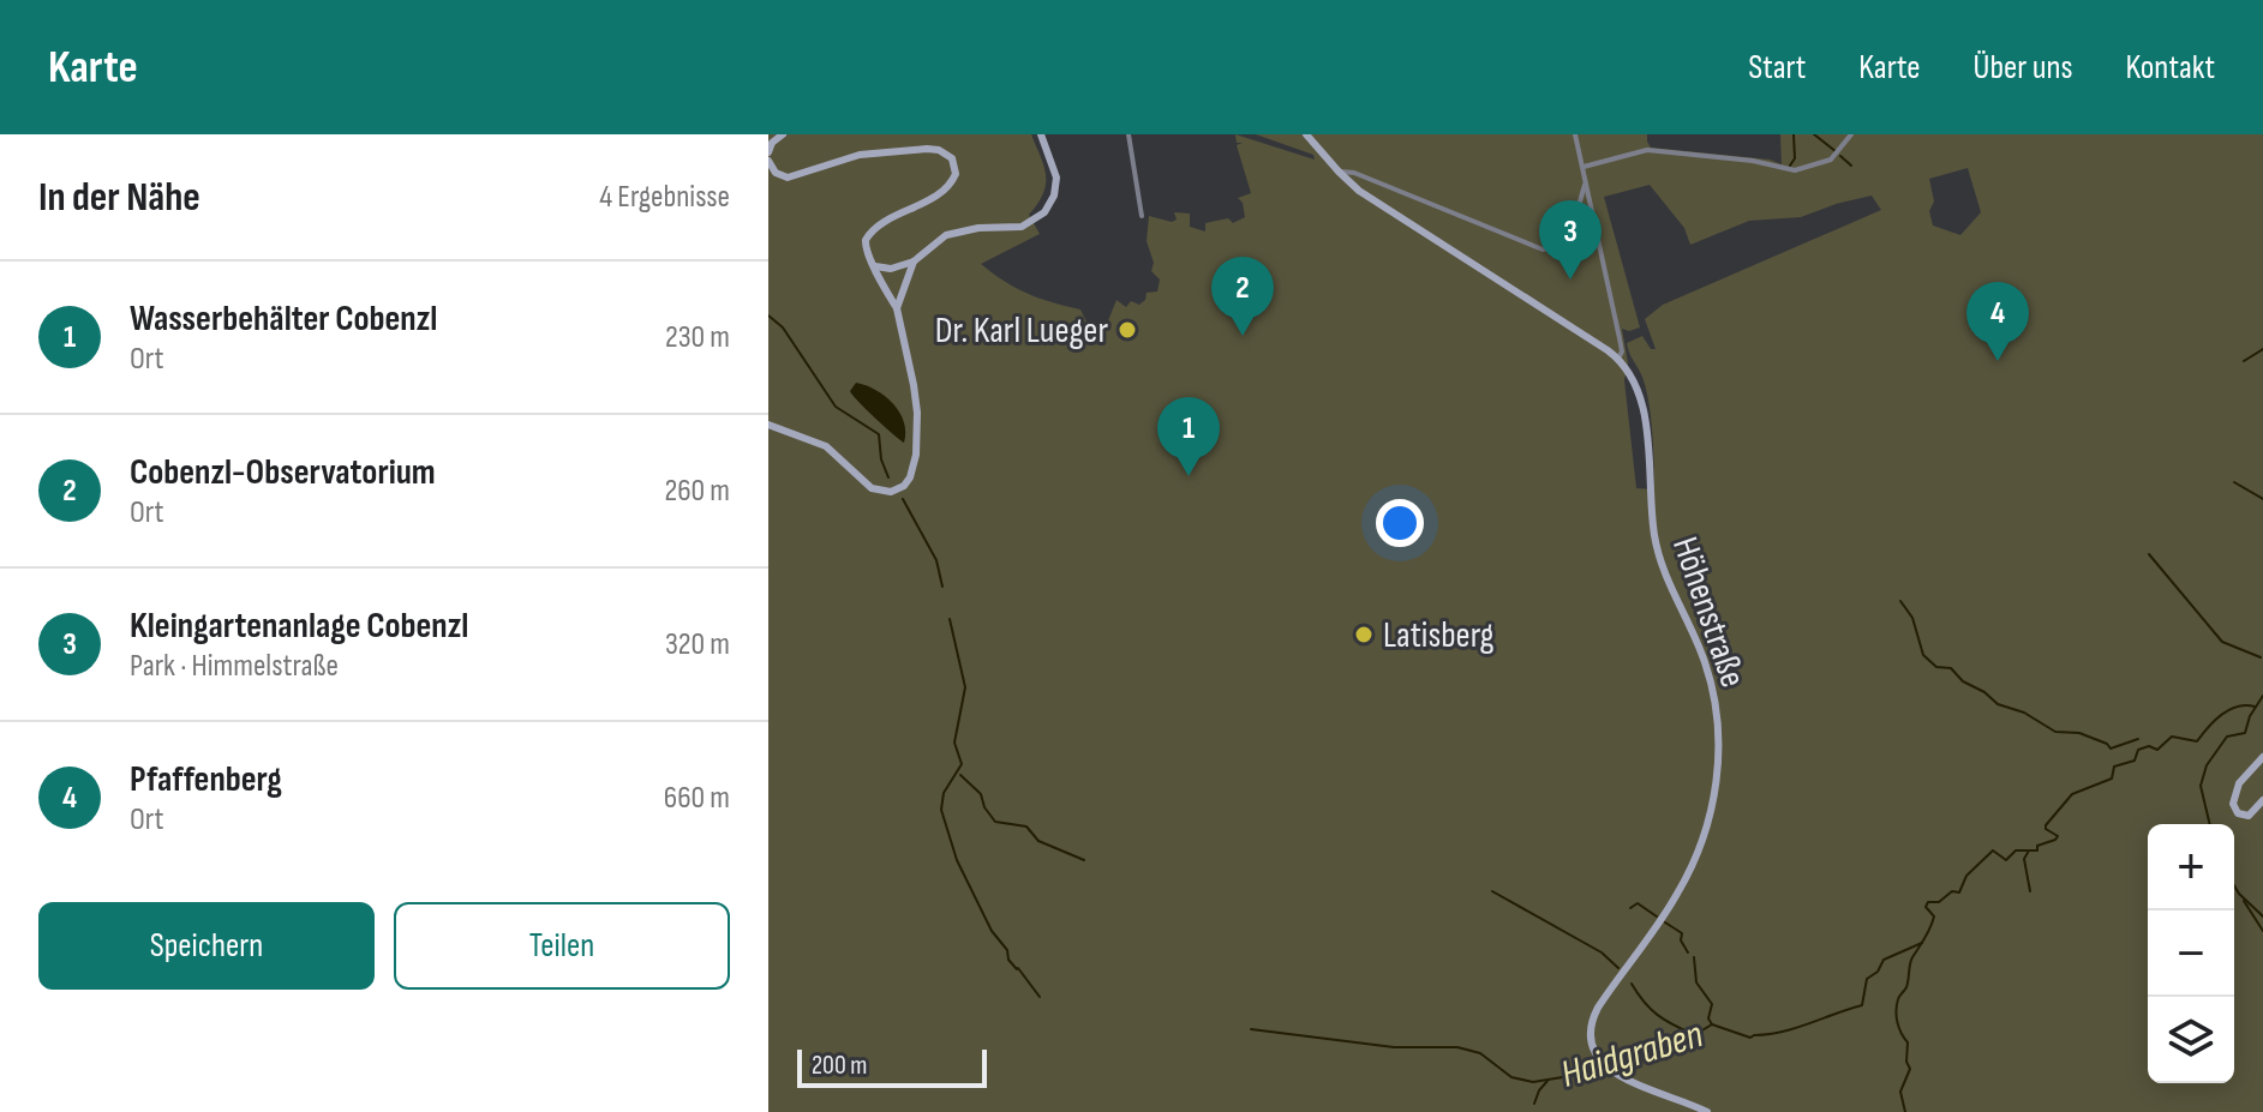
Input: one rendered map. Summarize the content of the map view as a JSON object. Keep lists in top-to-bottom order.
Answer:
{
  "streets": {
    "street": ["Höhenstraße"]
  },
  "water": ["Haidgraben"],
  "places": ["Dr. Karl Lueger", "Latisberg"],
  "scale_bar": "200 m",
  "page": {
    "header": "Karte",
    "nav": [
      "Start",
      "Karte",
      "Über uns",
      "Kontakt"
    ],
    "heading": ["In der Nähe", "4 Ergebnisse"],
    "pins": [
      "3",
      "2",
      "4",
      "1"
    ],
    "list": [
      {
        "mark": "1",
        "name": "Wasserbehälter Cobenzl",
        "note": "Ort",
        "value": "230 m"
      },
      {
        "mark": "2",
        "name": "Cobenzl-Observatorium",
        "note": "Ort",
        "value": "260 m"
      },
      {
        "mark": "3",
        "name": "Kleingartenanlage Cobenzl",
        "note": "Park · Himmelstraße",
        "value": "320 m"
      },
      {
        "mark": "4",
        "name": "Pfaffenberg",
        "note": "Ort",
        "value": "660 m"
      }
    ],
    "map_buttons": ["+", "−"],
    "buttons": ["Speichern", "Teilen"],
    "scale": "200 m"
  }
}
